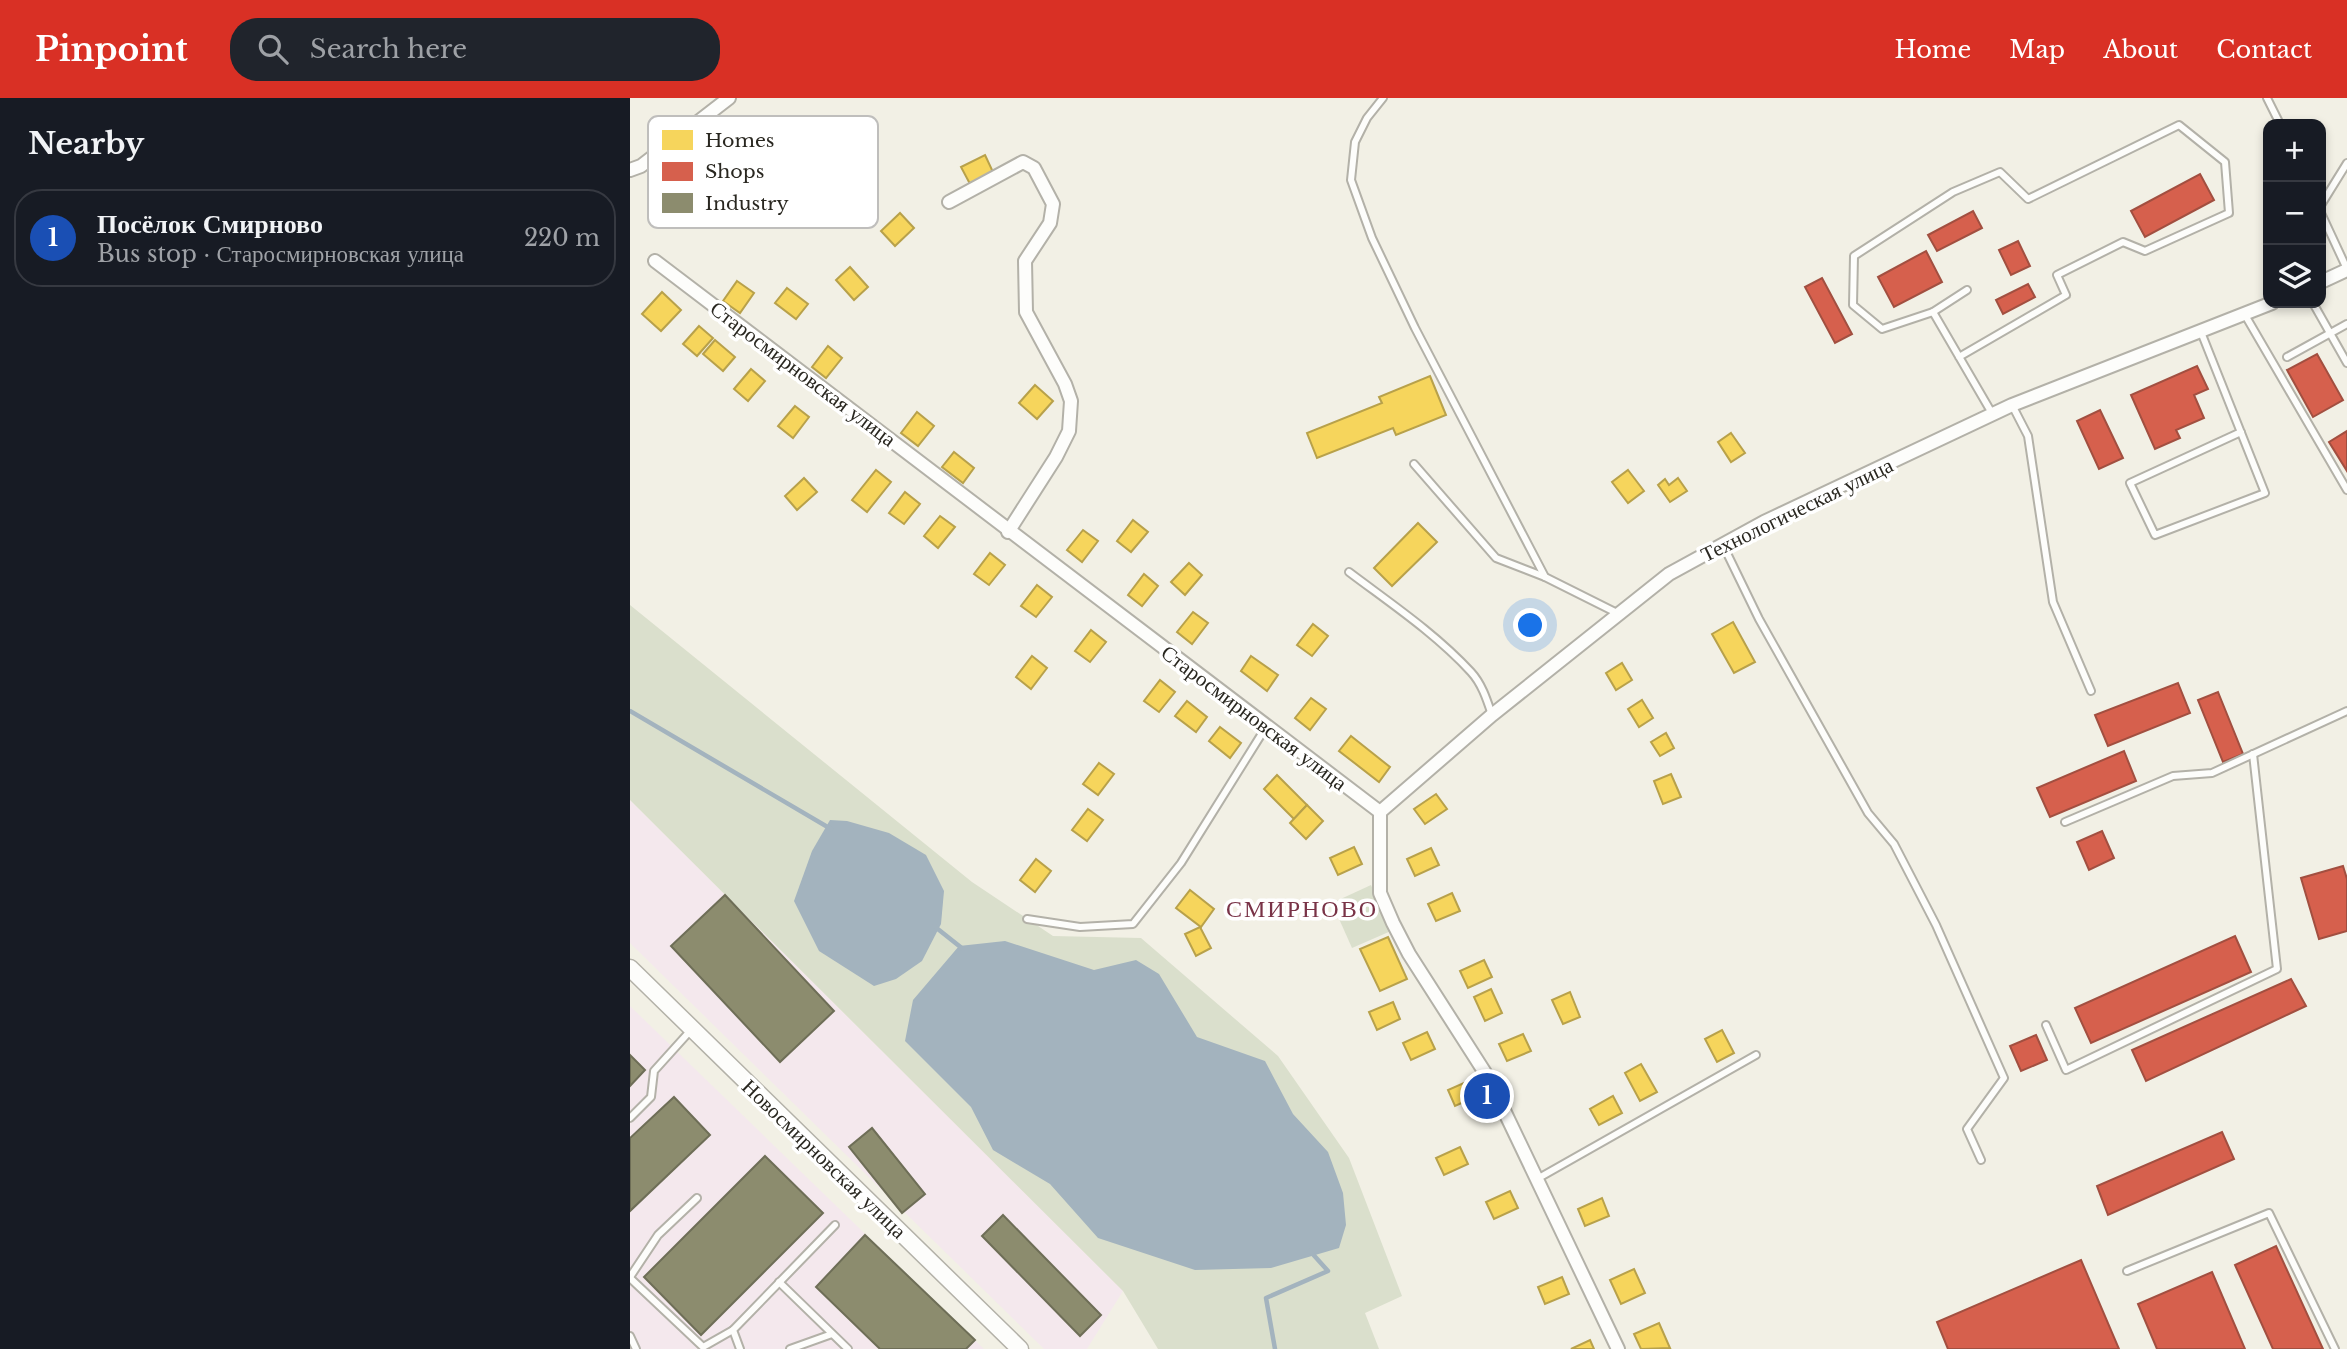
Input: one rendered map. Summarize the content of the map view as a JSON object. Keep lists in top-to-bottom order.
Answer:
{
  "streets": {
    "street": ["Старосмирновская улица", "Технологическая улица", "Новосмирновская улица"]
  },
  "crossings": [
    ["Старосмирновская улица", "Технологическая улица"]
  ],
  "districts": ["СМИРНОВО"],
  "legend": ["Homes", "Shops", "Industry"],
  "page": {
    "header": "Pinpoint",
    "search": "Search here",
    "nav": [
      "Home",
      "Map",
      "About",
      "Contact"
    ],
    "heading": "Nearby",
    "map_buttons": ["+", "−"],
    "list": [
      {
        "mark": "1",
        "name": "Посёлок Смирново",
        "note": "Bus stop · Старосмирновская улица",
        "value": "220 m"
      }
    ],
    "pins": "1"
  }
}
